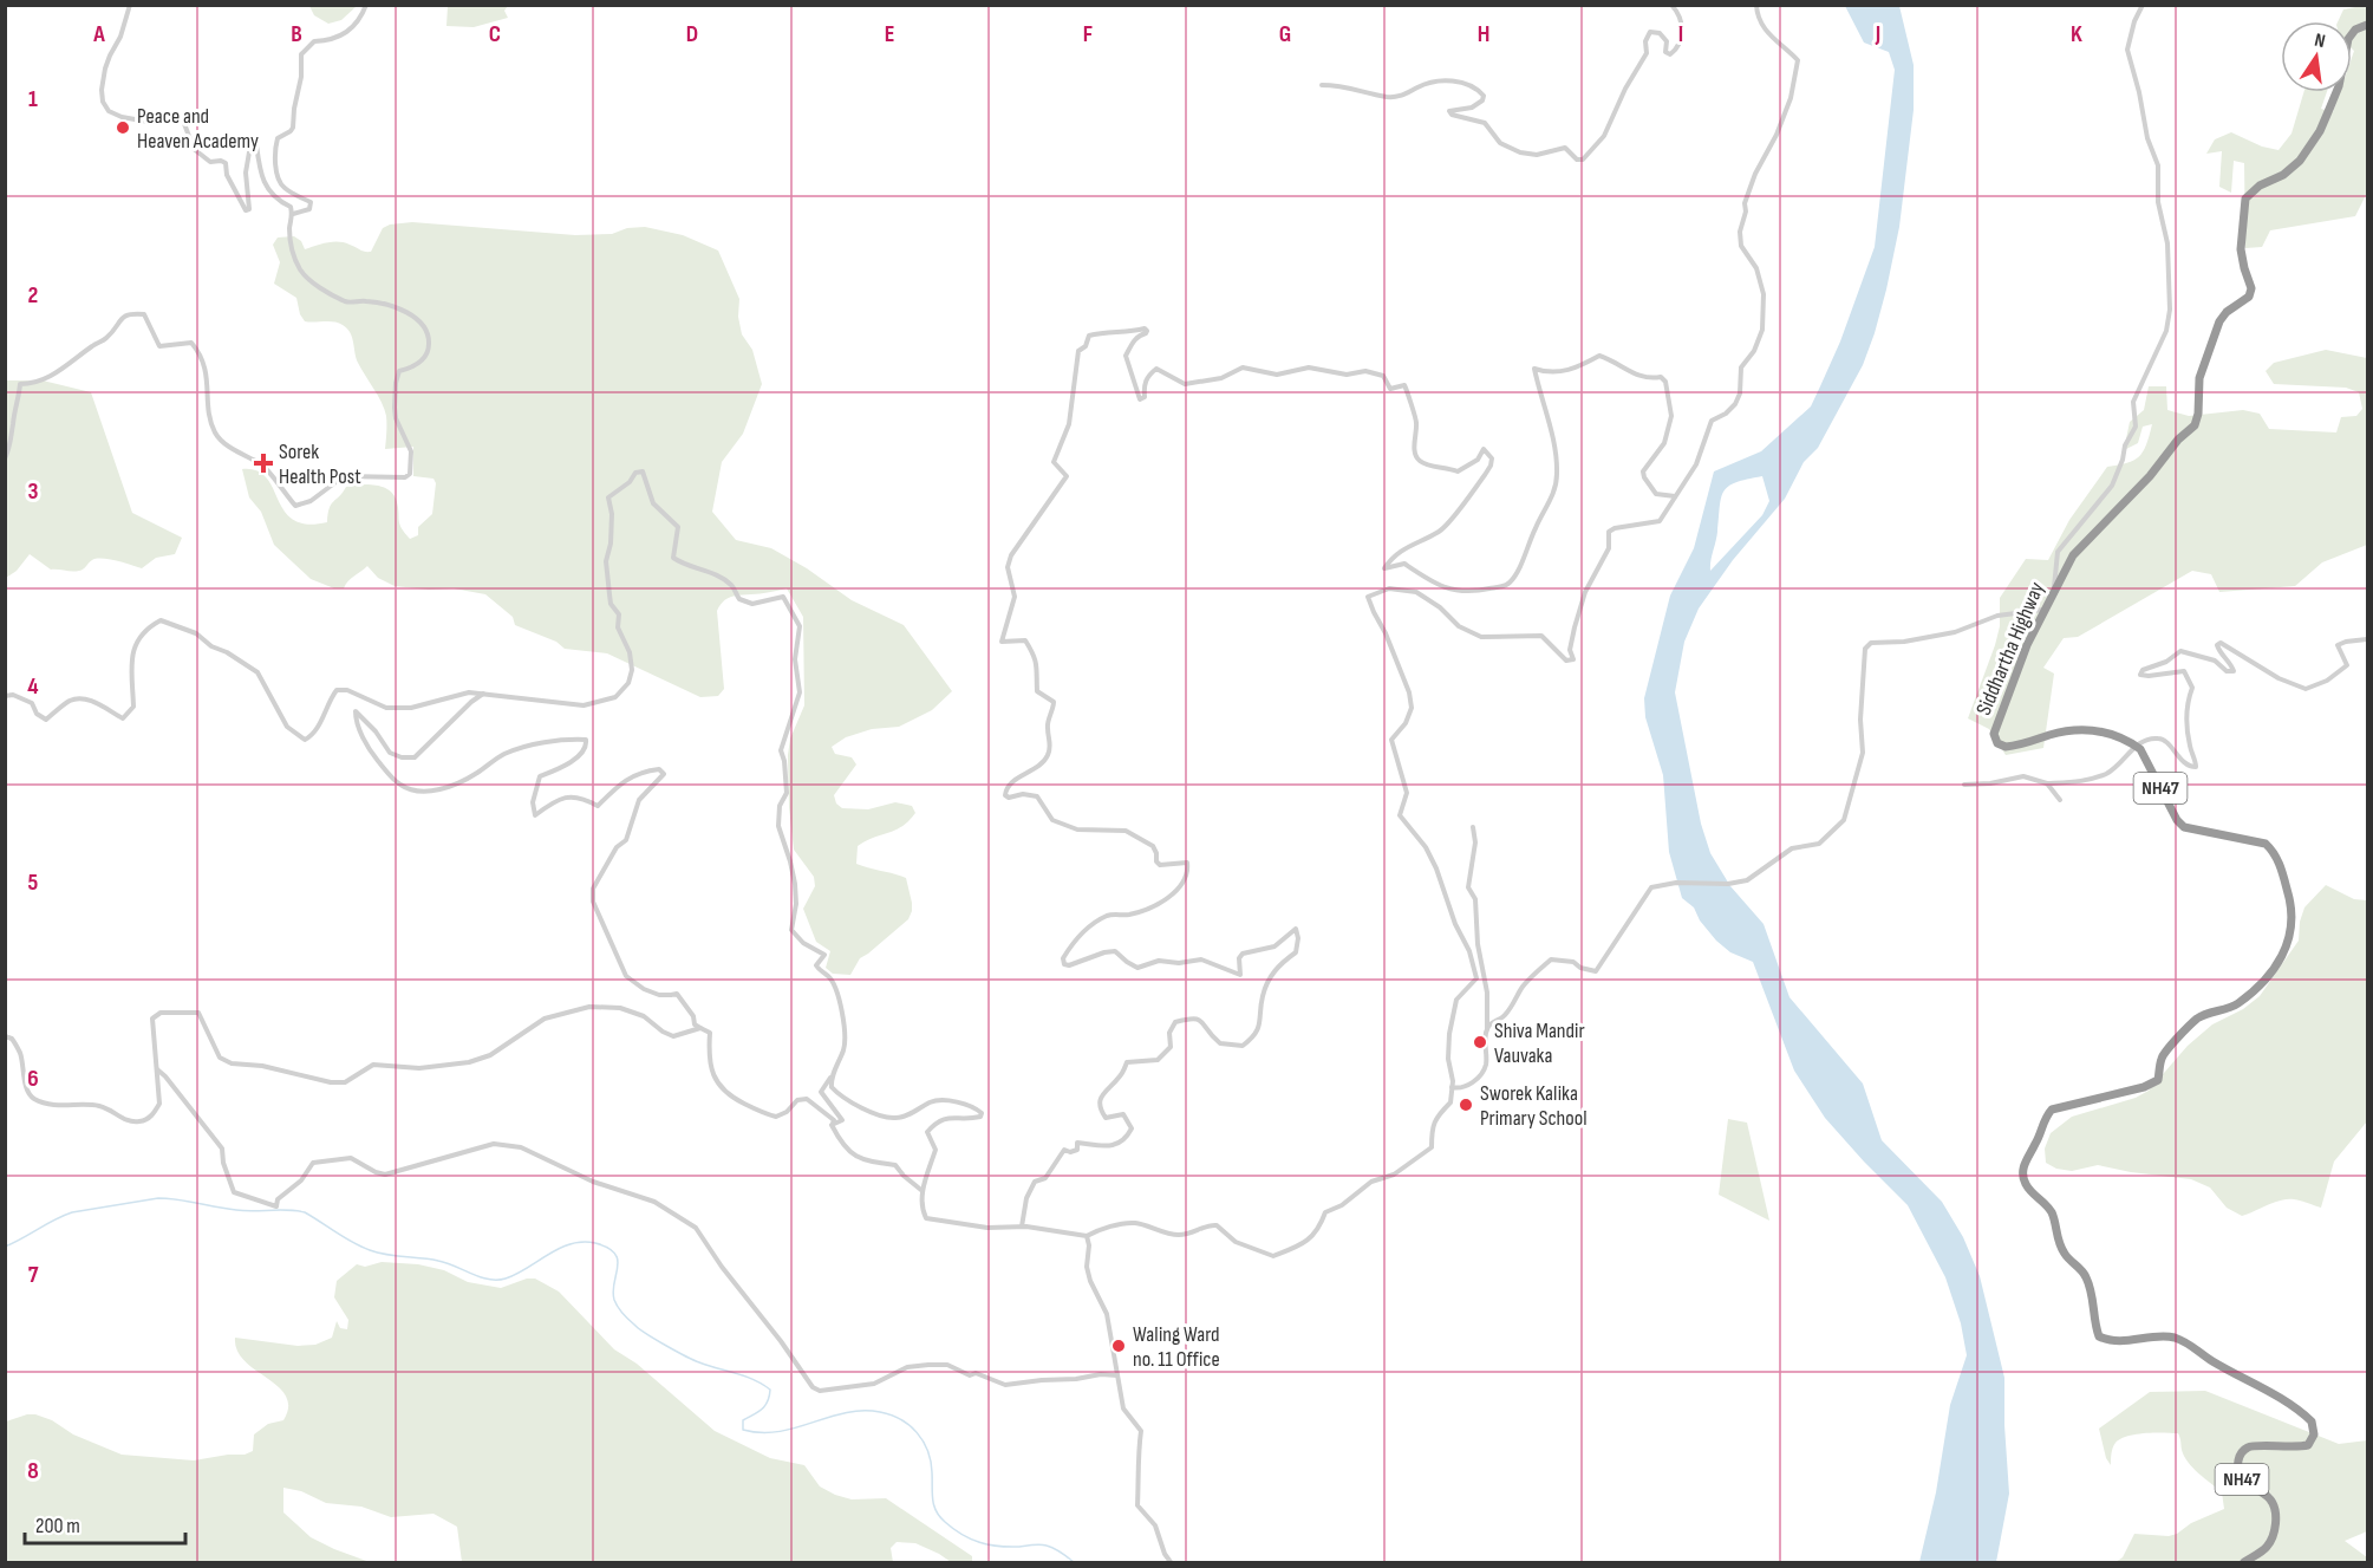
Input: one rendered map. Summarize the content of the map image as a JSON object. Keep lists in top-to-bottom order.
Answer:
{
  "streets": {
    "highway": ["Siddhartha Highway", "NH47"]
  },
  "crossings": [
    ["Siddhartha Highway", "NH47"]
  ],
  "places": {
    "other": [
      "Peace and Heaven Academy",
      "Shiva Mandir Vauvaka",
      "Sworek Kalika Primary School",
      "Waling Ward no. 11 Office"
    ],
    "health": ["Sorek Health Post"]
  },
  "scale_bar": "200 m",
  "north": "top",
  "grid": {
    "columns": [
      "A",
      "B",
      "C",
      "D",
      "E",
      "F",
      "G",
      "H",
      "I",
      "J",
      "K"
    ],
    "rows": [
      "1",
      "2",
      "3",
      "4",
      "5",
      "6",
      "7",
      "8"
    ]
  }
}
